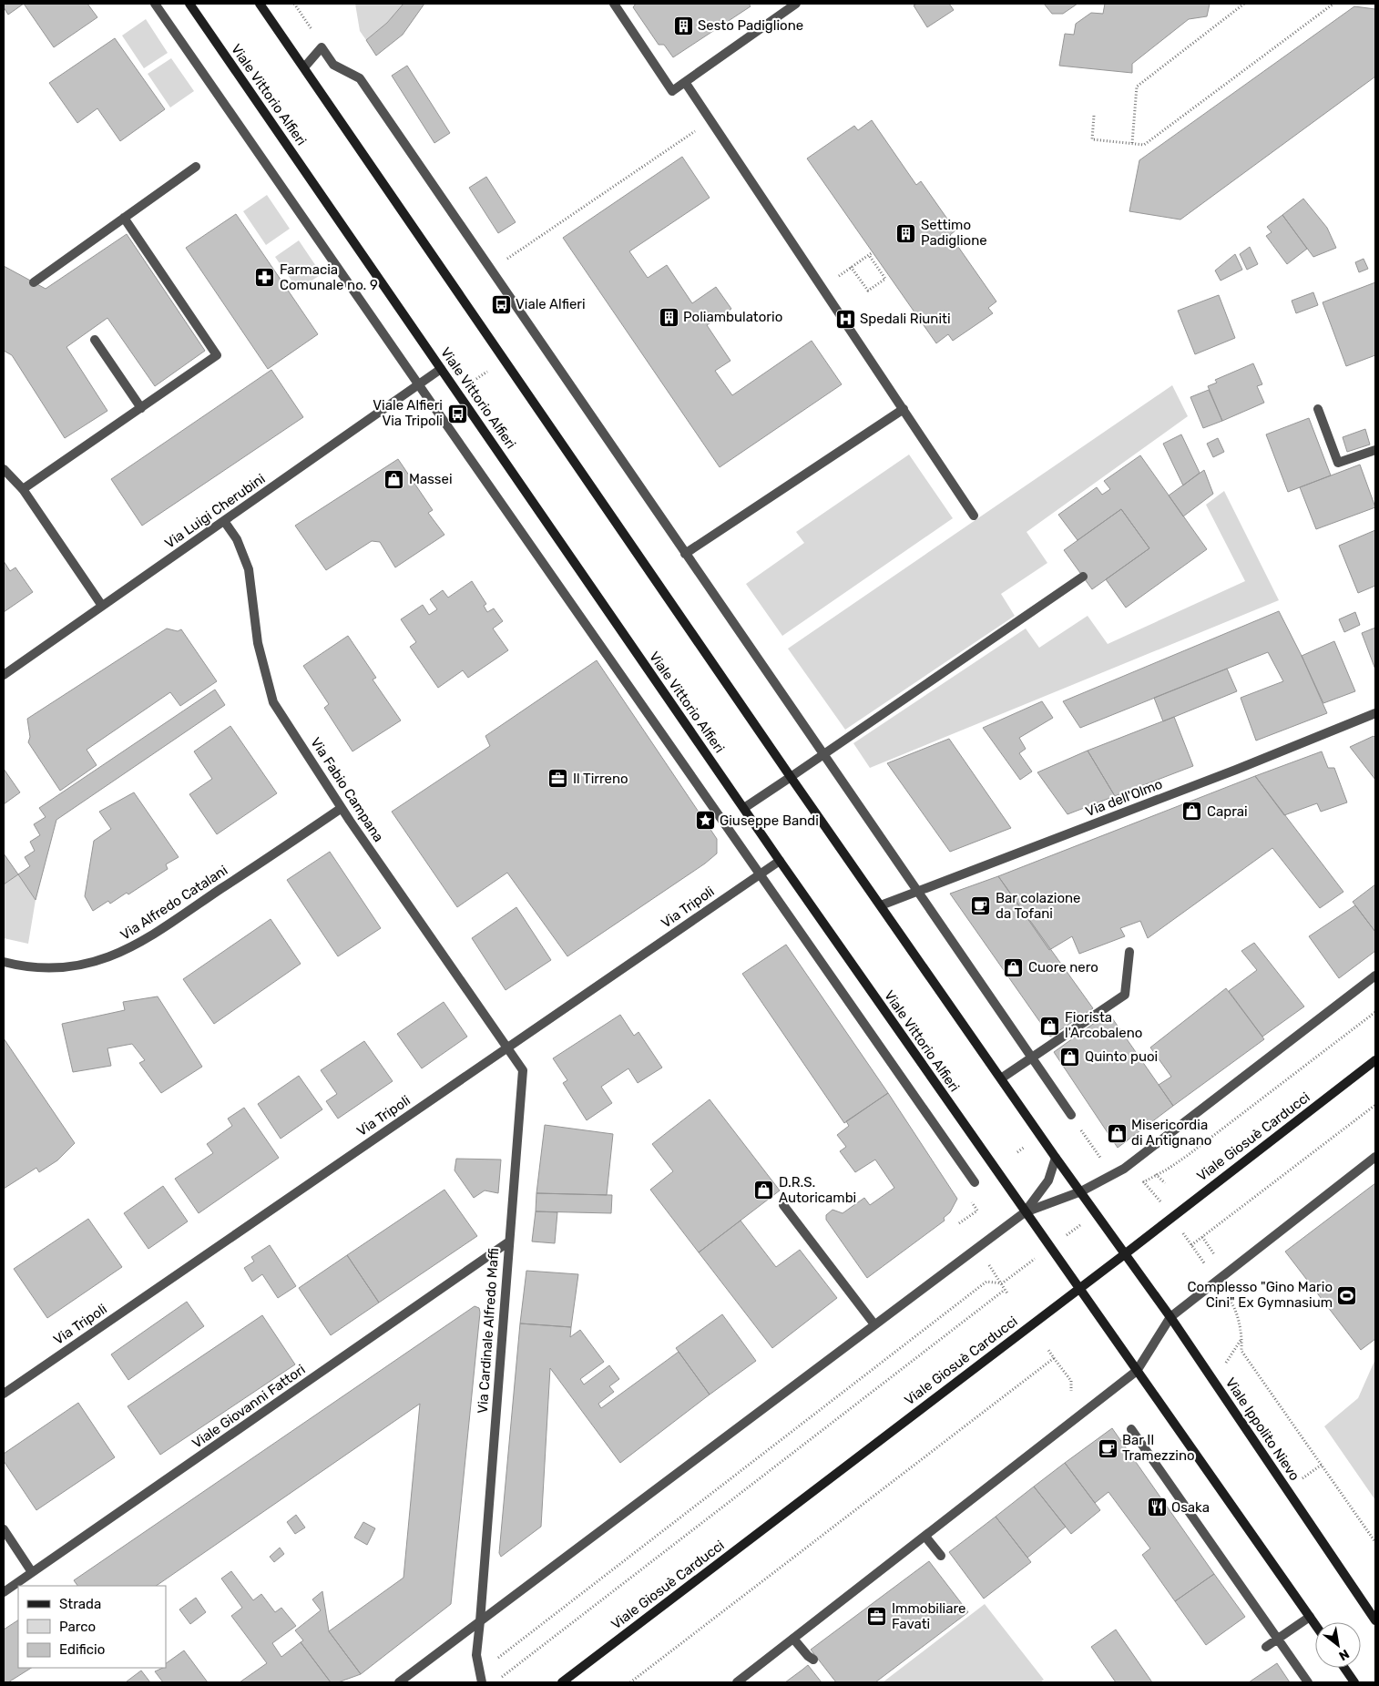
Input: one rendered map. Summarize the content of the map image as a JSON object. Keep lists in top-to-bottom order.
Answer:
{
  "streets": {
    "main road": ["Viale Vittorio Alfieri", "Viale Giosuè Carducci", "Viale Ippolito Nievo"],
    "street": [
      "Via Luigi Cherubini",
      "Via Fabio Campana",
      "Via dell'Olmo",
      "Via Alfredo Catalani",
      "Via Tripoli",
      "Via Cardinale Alfredo Maffi",
      "Viale Giovanni Fattori"
    ]
  },
  "crossings": [
    ["Viale Vittorio Alfieri", "Via Luigi Cherubini"],
    ["Viale Vittorio Alfieri", "Via Tripoli"],
    ["Viale Vittorio Alfieri", "Viale Giosuè Carducci"],
    ["Via Luigi Cherubini", "Via Fabio Campana"],
    ["Via Fabio Campana", "Via Alfredo Catalani"],
    ["Via Fabio Campana", "Via Tripoli"],
    ["Via Fabio Campana", "Via Cardinale Alfredo Maffi"],
    ["Via Tripoli", "Via Cardinale Alfredo Maffi"],
    ["Viale Giosuè Carducci", "Viale Ippolito Nievo"],
    ["Via Cardinale Alfredo Maffi", "Viale Giovanni Fattori"]
  ],
  "places": {
    "building": ["Sesto Padiglione", "Settimo Padiglione", "Poliambulatorio"],
    "pharmacy": ["Farmacia Comunale no. 9"],
    "bus stop": ["Viale Alfieri", "Viale Alfieri Via Tripoli"],
    "hospital": ["Spedali Riuniti"],
    "shop": [
      "Massei",
      "Caprai",
      "Cuore nero",
      "Fiorista l'Arcobaleno",
      "Quinto puoi",
      "Misericordia di Antignano",
      "D.R.S. Autoricambi"
    ],
    "office": ["Il Tirreno", "Immobiliare Favati"],
    "place": ["Giuseppe Bandi"],
    "cafe": ["Bar colazione da Tofani", "Bar Il Tramezzino"],
    "sports": ["Complesso \"Gino Mario Cini\" Ex Gymnasium"],
    "restaurant": ["Osaka"]
  },
  "legend": ["Strada", "Parco", "Edificio"],
  "north": "bottom right"
}
